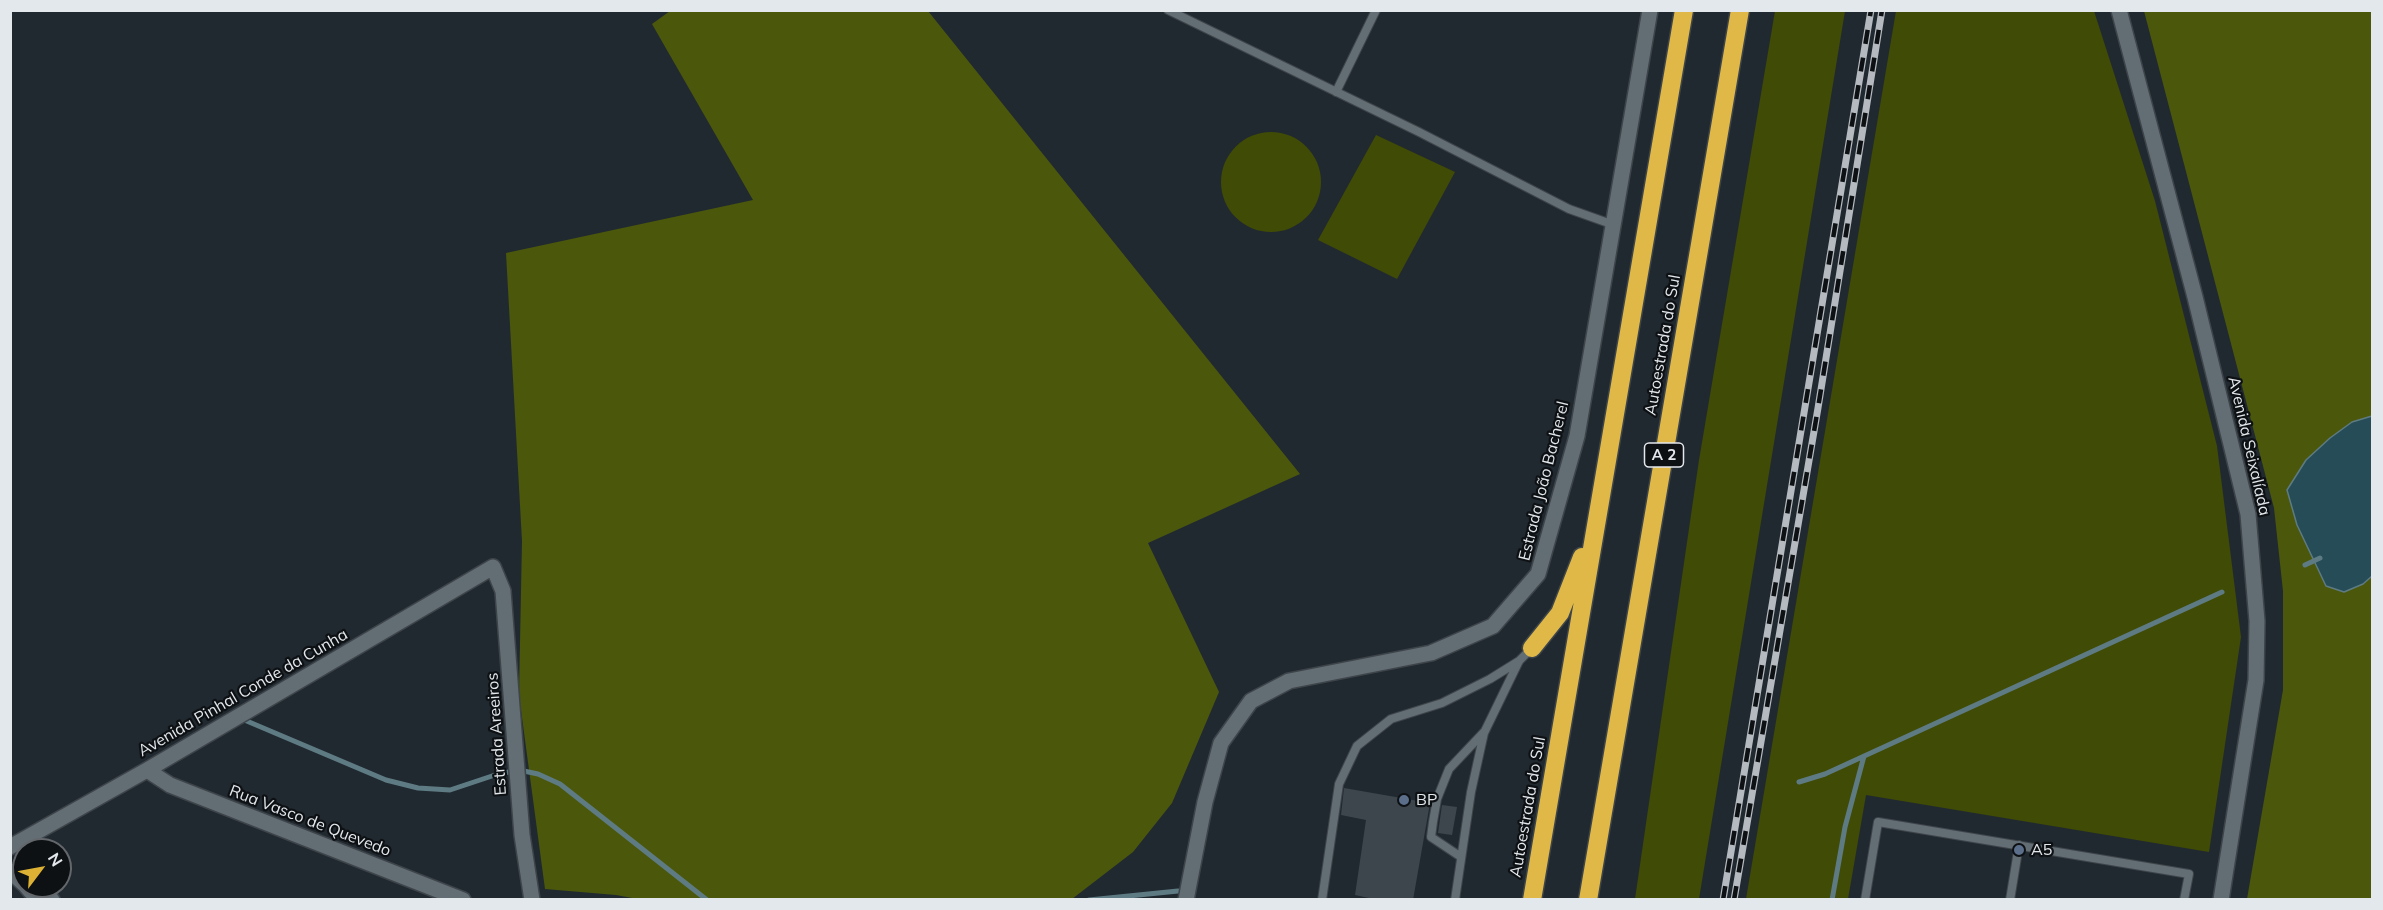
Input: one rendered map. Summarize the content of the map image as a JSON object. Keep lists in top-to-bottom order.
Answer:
{
  "streets": {
    "highway": ["Autoestrada do Sul", "A 2"],
    "street": [
      "Avenida Seixalíada",
      "Estrada João Bacherel",
      "Avenida Pinhal Conde da Cunha",
      "Estrada Areeiros",
      "Rua Vasco de Quevedo"
    ]
  },
  "crossings": [
    ["Avenida Pinhal Conde da Cunha", "Estrada Areeiros"],
    ["Avenida Pinhal Conde da Cunha", "Rua Vasco de Quevedo"]
  ],
  "places": ["BP", "A5"],
  "north": "top right"
}
